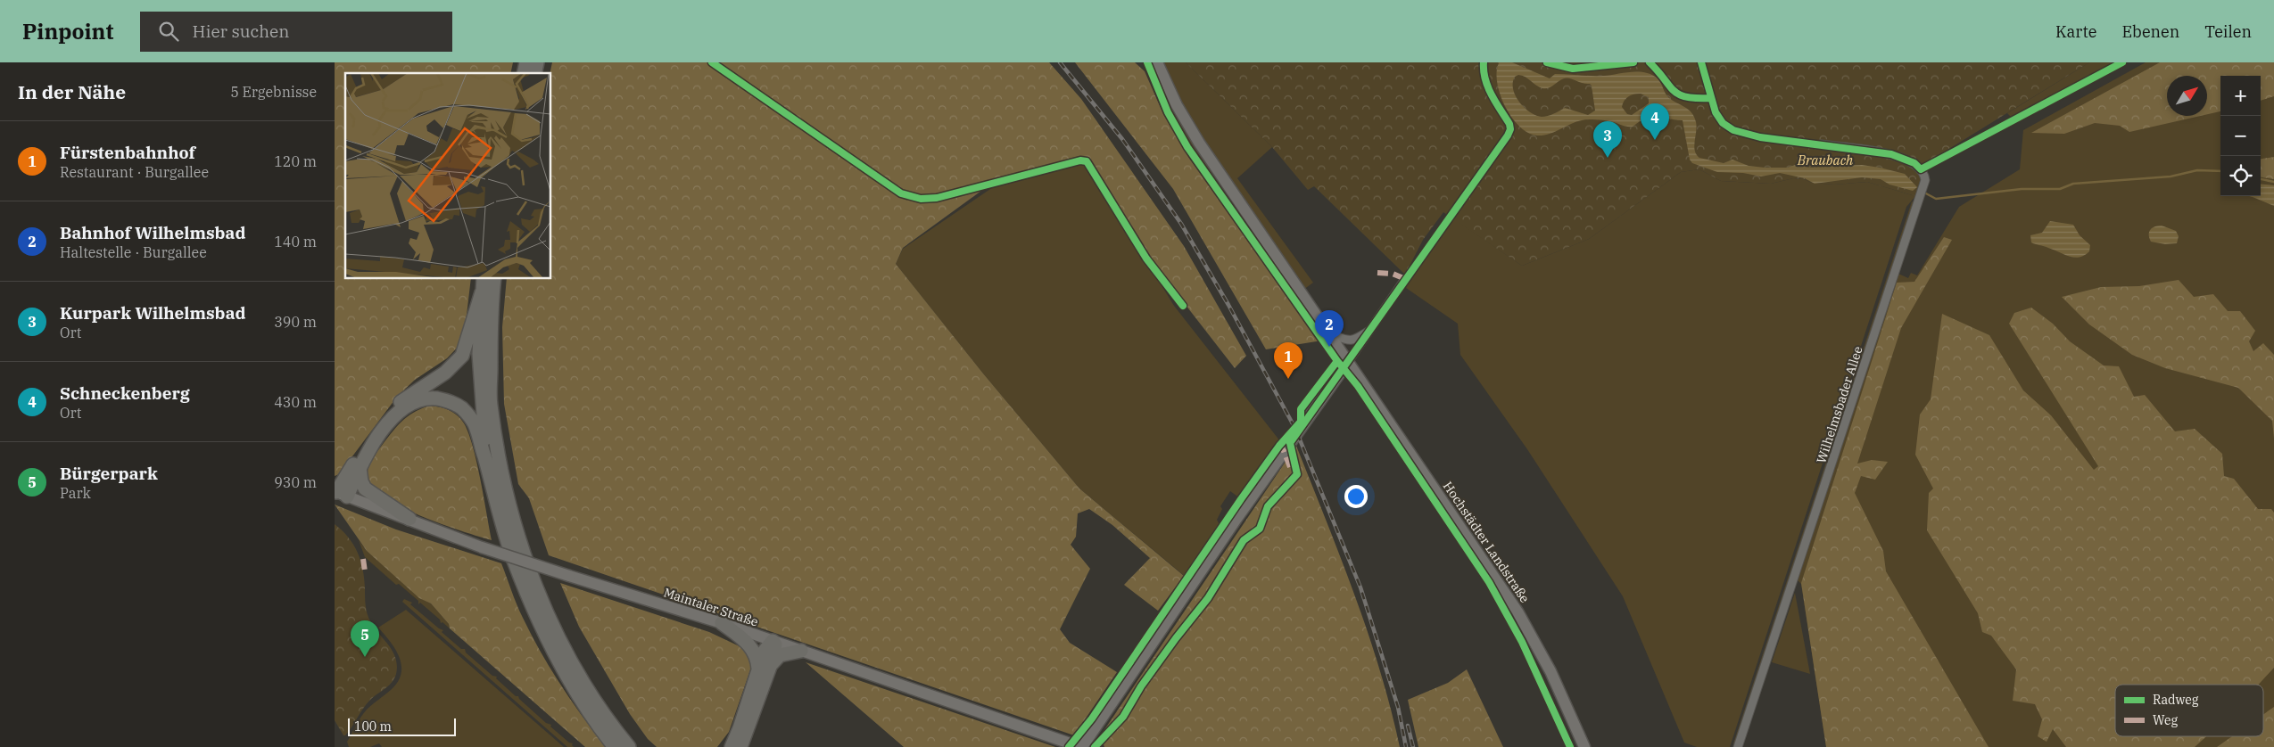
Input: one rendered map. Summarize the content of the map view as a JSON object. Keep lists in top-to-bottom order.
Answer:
{
  "streets": {
    "main road": ["Hochstädter Landstraße", "Maintaler Straße"],
    "street": ["Wilhelmsbader Allee"]
  },
  "water": ["Braubach"],
  "legend": ["Radweg", "Weg"],
  "scale_bar": "100 m",
  "north": "top right",
  "page": {
    "header": "Pinpoint",
    "search": "Hier suchen",
    "nav": ["Karte", "Ebenen", "Teilen"],
    "heading": ["In der Nähe", "5 Ergebnisse"],
    "map_buttons": ["+", "−"],
    "pins": [
      "4",
      "3",
      "2",
      "1",
      "5"
    ],
    "list": [
      {
        "mark": "1",
        "name": "Fürstenbahnhof",
        "note": "Restaurant · Burgallee",
        "value": "120 m"
      },
      {
        "mark": "2",
        "name": "Bahnhof Wilhelmsbad",
        "note": "Haltestelle · Burgallee",
        "value": "140 m"
      },
      {
        "mark": "3",
        "name": "Kurpark Wilhelmsbad",
        "note": "Ort",
        "value": "390 m"
      },
      {
        "mark": "4",
        "name": "Schneckenberg",
        "note": "Ort",
        "value": "430 m"
      },
      {
        "mark": "5",
        "name": "Bürgerpark",
        "note": "Park",
        "value": "930 m"
      }
    ],
    "scale": "100 m"
  }
}
